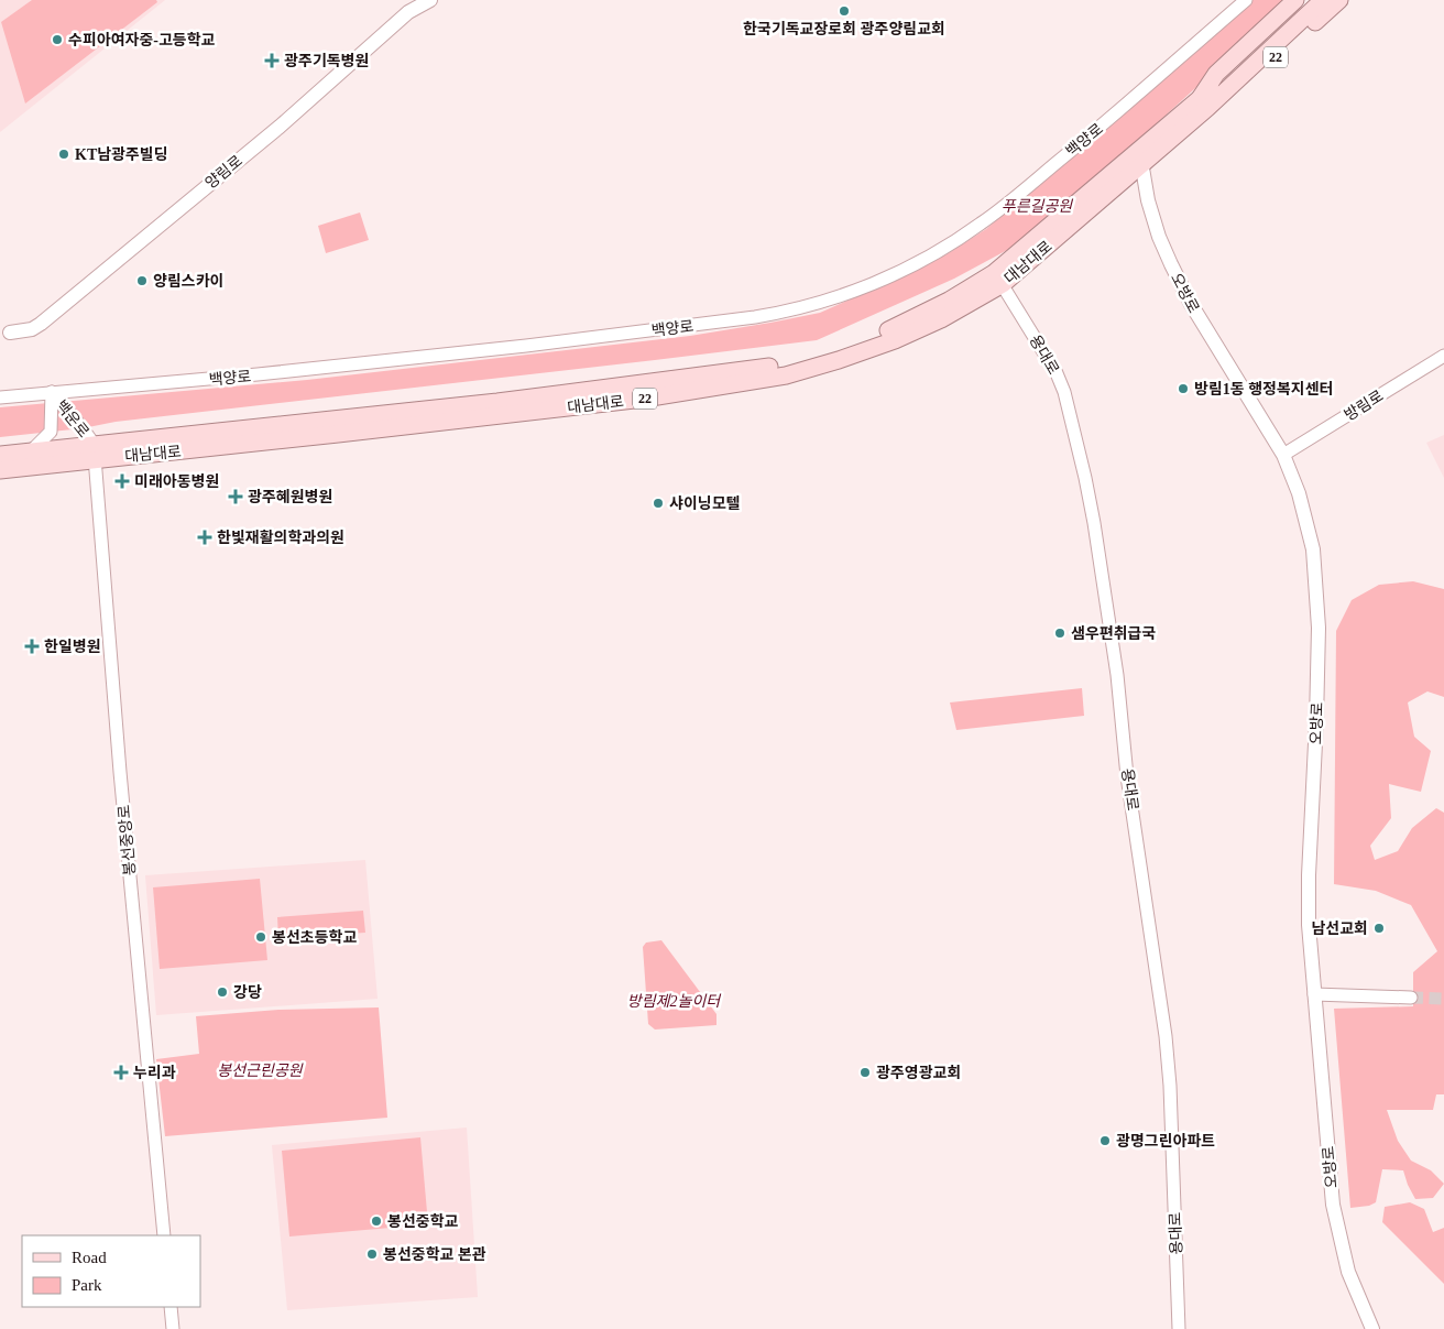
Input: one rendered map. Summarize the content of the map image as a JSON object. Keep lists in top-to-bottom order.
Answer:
{
  "streets": {
    "main road": [
      "22",
      "양림로",
      "대남대로",
      "오방로"
    ],
    "street": [
      "백양로",
      "용대로",
      "방림로",
      "백운로",
      "봉선중앙로"
    ]
  },
  "crossings": [
    ["백양로", "백운로"],
    ["대남대로", "오방로"],
    ["대남대로", "용대로"],
    ["대남대로", "백운로"],
    ["대남대로", "봉선중앙로"],
    ["오방로", "방림로"],
    ["백운로", "봉선중앙로"]
  ],
  "parks": ["푸른길공원", "방림제2놀이터", "봉선근린공원"],
  "places": {
    "other": [
      "한국기독교장로회 광주양림교회",
      "수피아여자중-고등학교",
      "KT남광주빌딩",
      "양림스카이",
      "방림1동 행정복지센터",
      "샤이닝모텔",
      "샘우편취급국",
      "남선교회",
      "봉선초등학교",
      "강당",
      "광주영광교회",
      "광명그린아파트",
      "봉선중학교",
      "봉선중학교 본관"
    ],
    "health": [
      "광주기독병원",
      "미래아동병원",
      "광주혜원병원",
      "한빛재활의학과의원",
      "한일병원",
      "누리과"
    ]
  },
  "legend": ["Road", "Park"]
}
